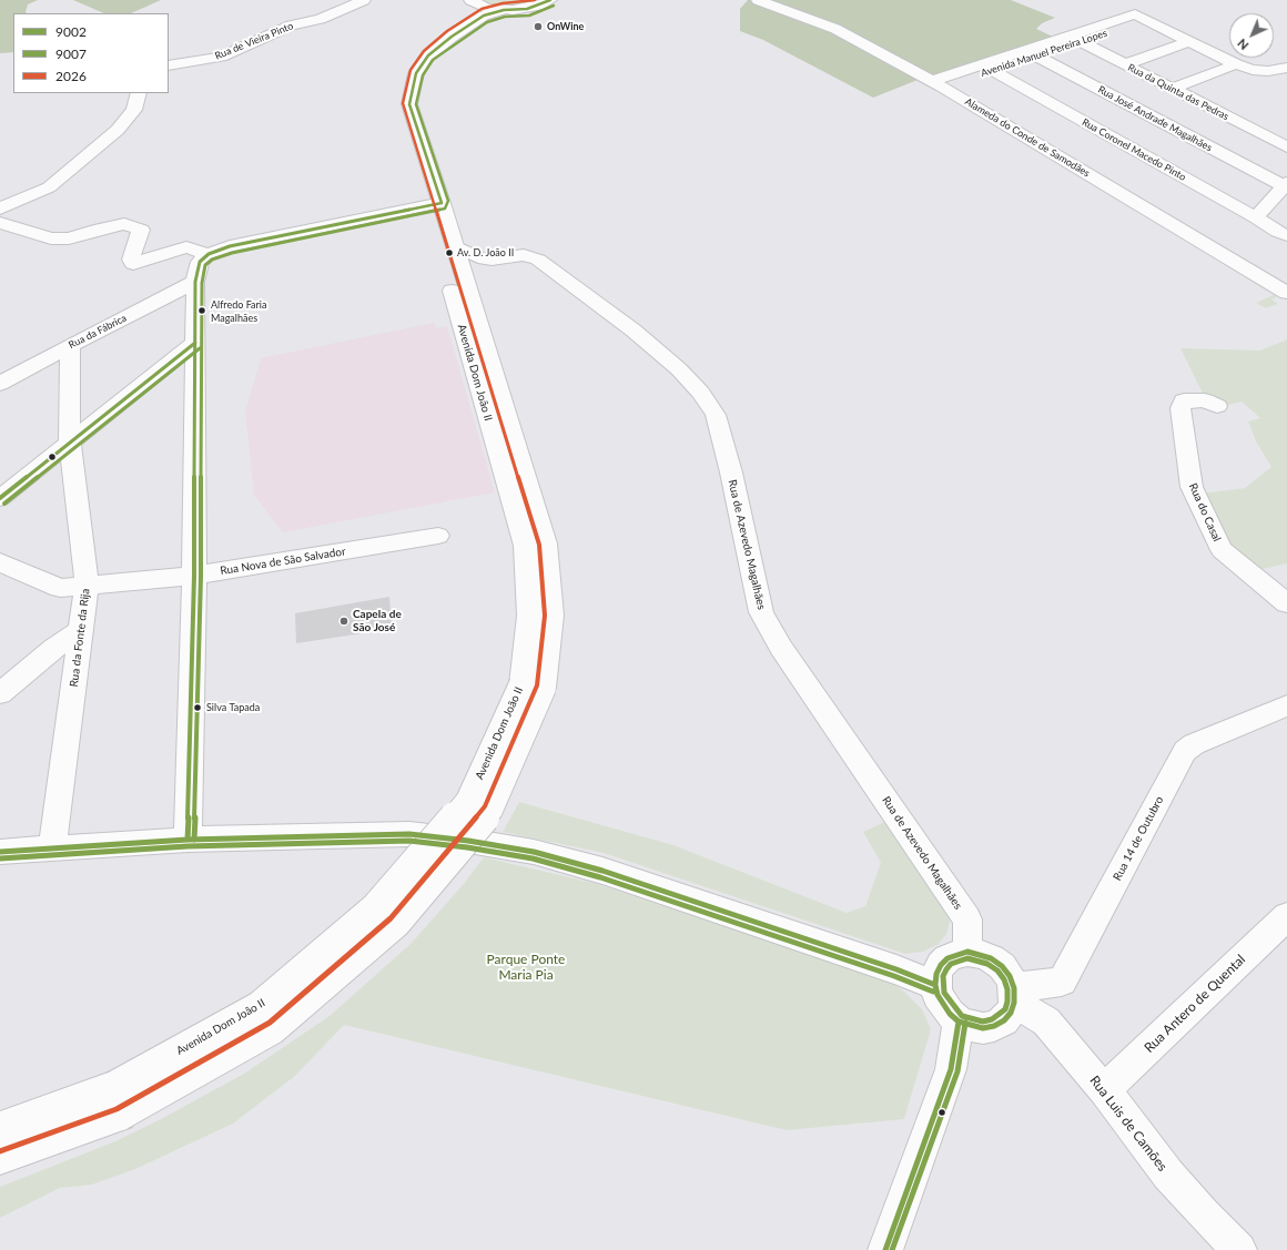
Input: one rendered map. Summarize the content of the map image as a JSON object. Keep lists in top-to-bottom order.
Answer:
{
  "streets": {
    "street": [
      "Rua de Vieira Pinto",
      "Avenida Manuel Pereira Lopes",
      "Rua da Quinta das Pedras",
      "Rua José Andrade Magalhães",
      "Alameda do Conde de Samodães",
      "Rua Coronel Macedo Pinto",
      "Rua da Fábrica",
      "Avenida Dom João II",
      "Rua do Casal",
      "Rua de Azevedo Magalhães",
      "Rua Nova de São Salvador",
      "Rua da Fonte da Rija",
      "Rua 14 de Outubro",
      "Rua Antero de Quental",
      "Rua Luis de Camões"
    ]
  },
  "crossings": [
    ["Avenida Manuel Pereira Lopes", "Rua da Quinta das Pedras"],
    ["Avenida Manuel Pereira Lopes", "Rua José Andrade Magalhães"],
    ["Avenida Manuel Pereira Lopes", "Alameda do Conde de Samodães"],
    ["Avenida Manuel Pereira Lopes", "Rua Coronel Macedo Pinto"],
    ["Rua da Fábrica", "Rua da Fonte da Rija"],
    ["Avenida Dom João II", "Rua de Azevedo Magalhães"],
    ["Rua de Azevedo Magalhães", "Rua 14 de Outubro"],
    ["Rua de Azevedo Magalhães", "Rua Luis de Camões"],
    ["Rua Nova de São Salvador", "Rua da Fonte da Rija"],
    ["Rua 14 de Outubro", "Rua Luis de Camões"],
    ["Rua Antero de Quental", "Rua Luis de Camões"]
  ],
  "parks": ["Parque Ponte Maria Pia"],
  "places": [
    "OnWine",
    "Av. D. João II",
    "Alfredo Faria Magalhães",
    "Capela de São José",
    "Silva Tapada"
  ],
  "lines": ["transit line 9002", "transit line 2026", "transit line 9007"],
  "legend": ["9002", "9007", "2026"],
  "north": "bottom left"
}
